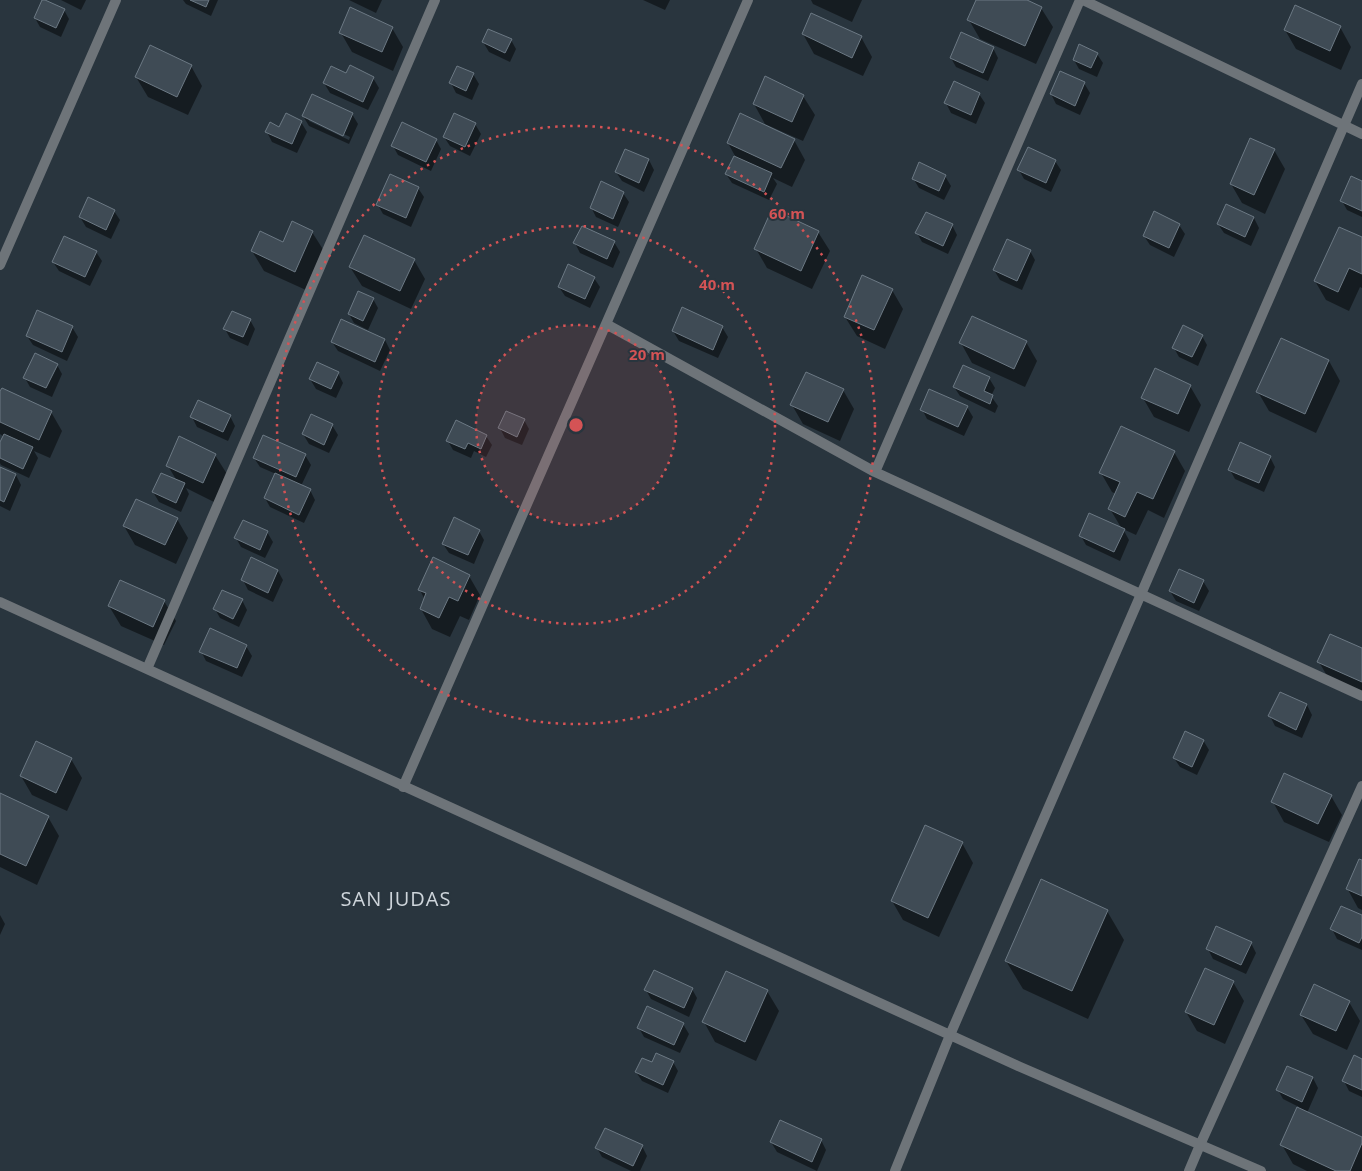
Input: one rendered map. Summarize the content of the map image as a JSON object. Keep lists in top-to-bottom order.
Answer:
{
  "districts": ["SAN JUDAS"],
  "rings": ["60 m", "40 m", "20 m"]
}
